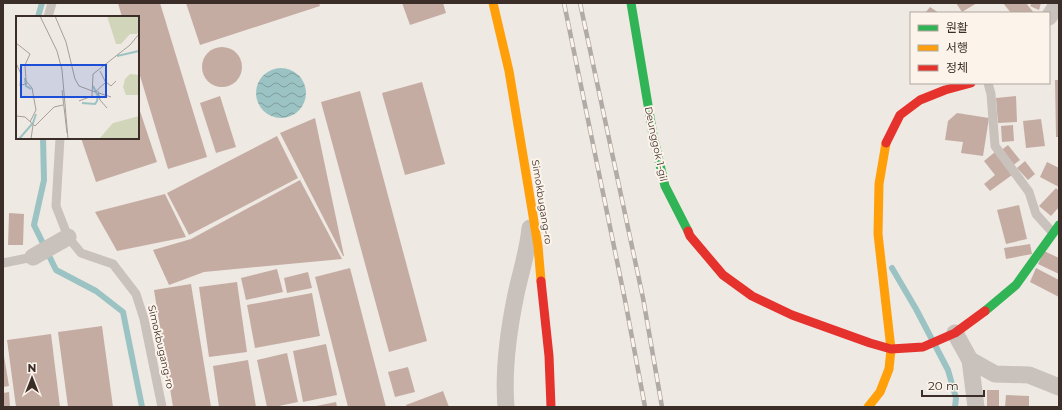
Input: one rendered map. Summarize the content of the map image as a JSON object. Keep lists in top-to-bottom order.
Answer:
{
  "streets": {
    "street": ["Deunggok 1-gil", "Simokbugang-ro"]
  },
  "legend": ["원활", "서행", "정체"],
  "scale_bar": "20 m",
  "north": "top"
}
